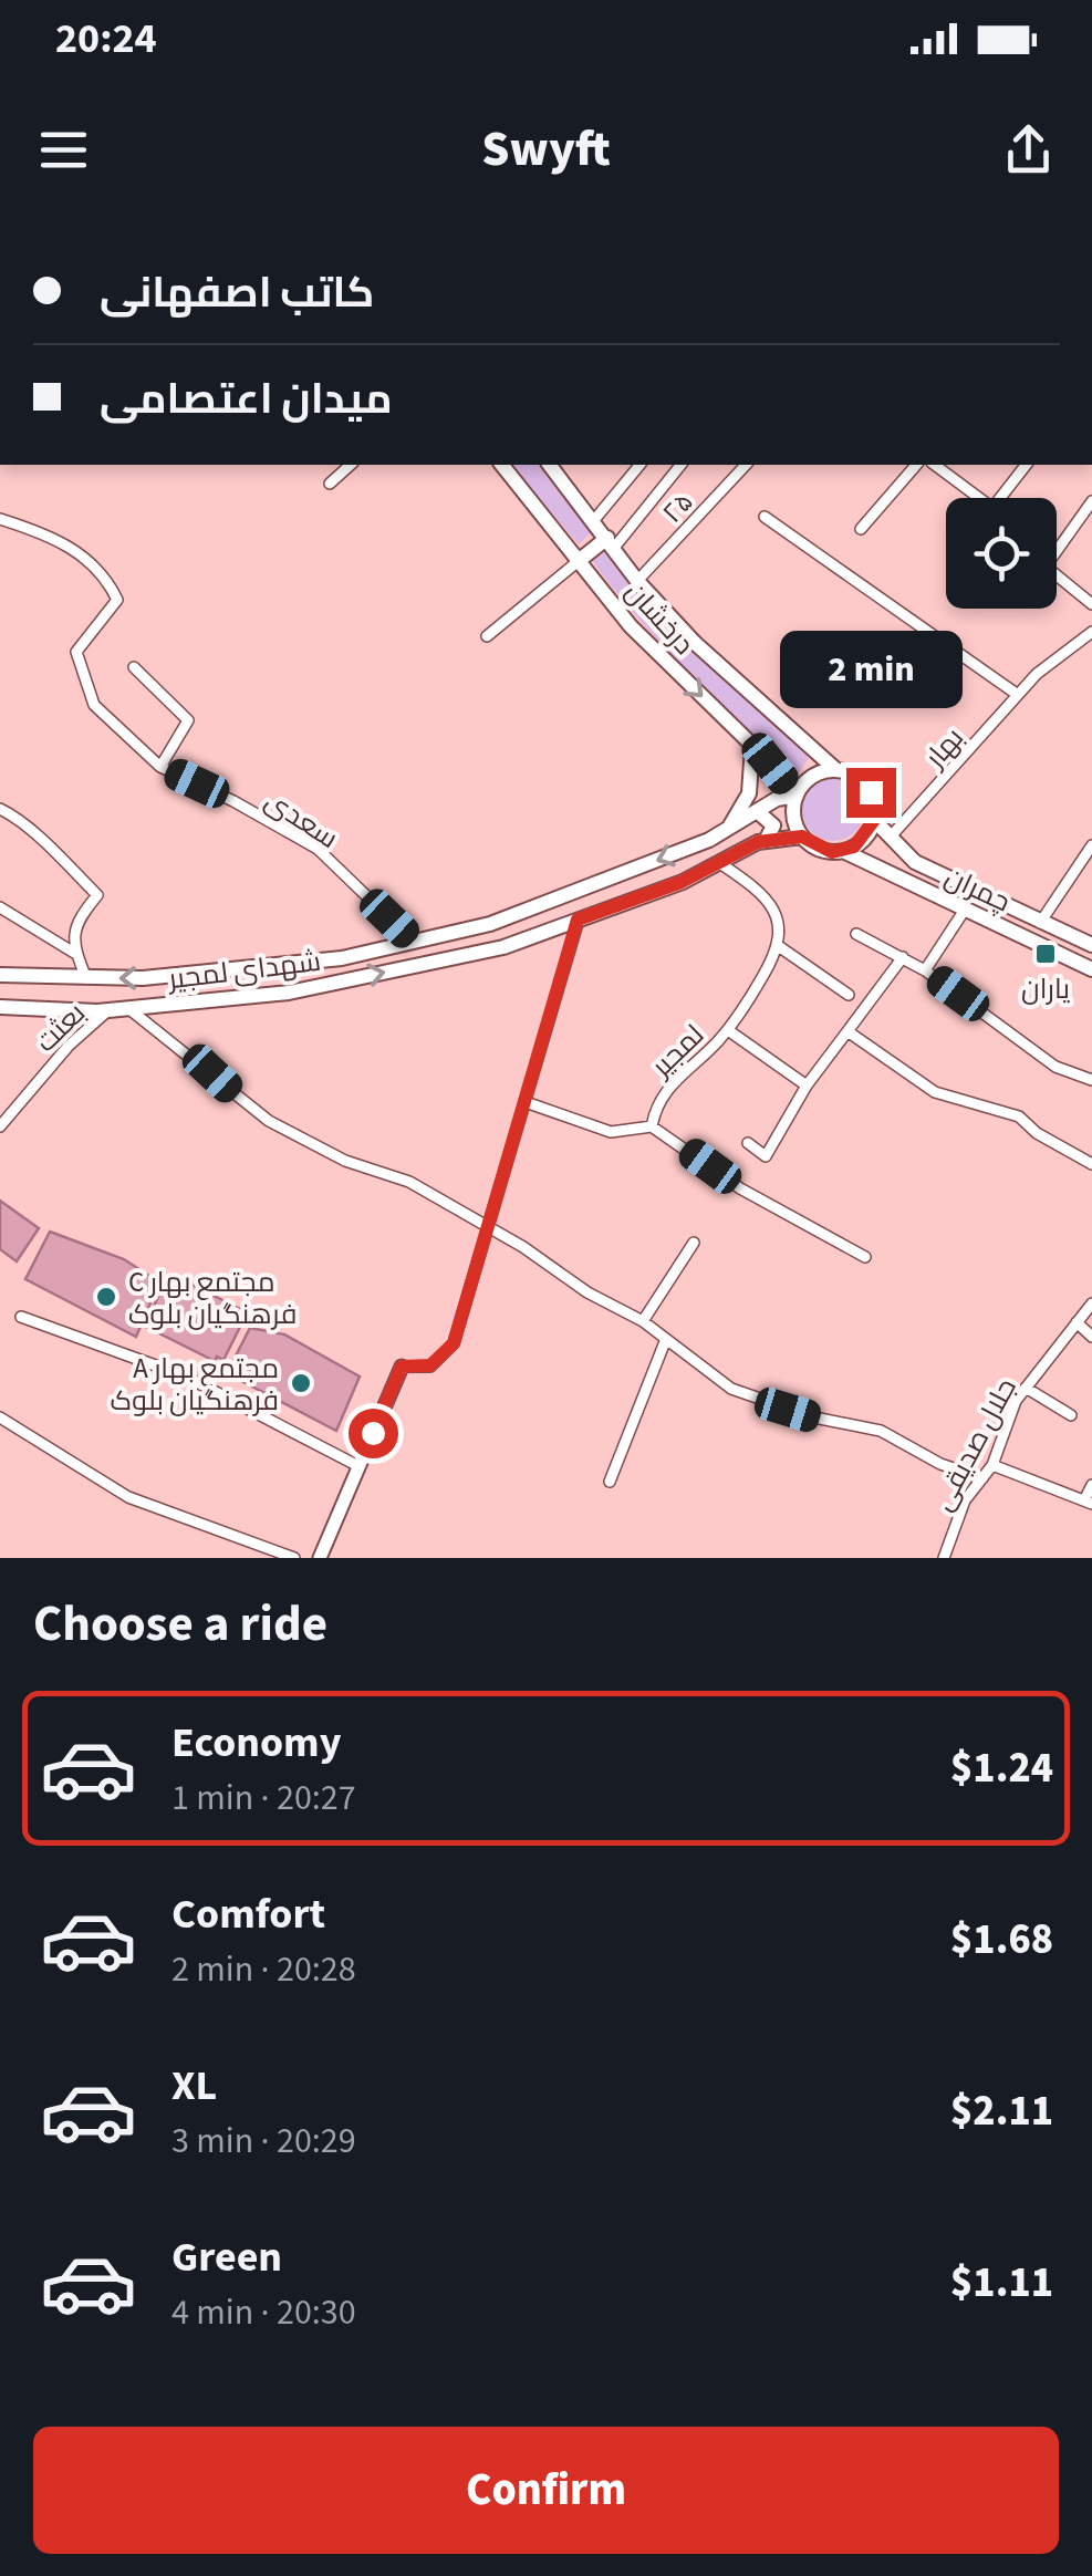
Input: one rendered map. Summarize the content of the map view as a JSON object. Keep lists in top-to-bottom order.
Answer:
{
  "streets": {
    "main road": ["درخشان", "چمران", "شهدای لمجیر"],
    "street": [
      "۲۵",
      "بهار",
      "سعدی",
      "بعثت",
      "لمجیر",
      "جلال صدیقی"
    ]
  },
  "crossings": [
    ["۲۵", "درخشان"],
    ["درخشان", "چمران"],
    ["درخشان", "شهدای لمجیر"],
    ["بهار", "چمران"],
    ["سعدی", "شهدای لمجیر"],
    ["چمران", "شهدای لمجیر"],
    ["شهدای لمجیر", "بعثت"]
  ],
  "places": {
    "transit": ["یاران"],
    "other": ["C مجتمع بهار فرهنگیان بلوک", "A مجتمع بهار فرهنگیان بلوک"]
  },
  "page": {
    "status": "20:24",
    "header": "Swyft",
    "banner": ["کاتب اصفهانی", "میدان اعتصامی"],
    "bubble": "2 min",
    "heading": "Choose a ride",
    "list": [
      {
        "name": "Economy",
        "note": "1 min · 20:27",
        "value": "$1.24"
      },
      {
        "name": "Comfort",
        "note": "2 min · 20:28",
        "value": "$1.68"
      },
      {
        "name": "XL",
        "note": "3 min · 20:29",
        "value": "$2.11"
      },
      {
        "name": "Green",
        "note": "4 min · 20:30",
        "value": "$1.11"
      }
    ],
    "buttons": "Confirm"
  }
}
